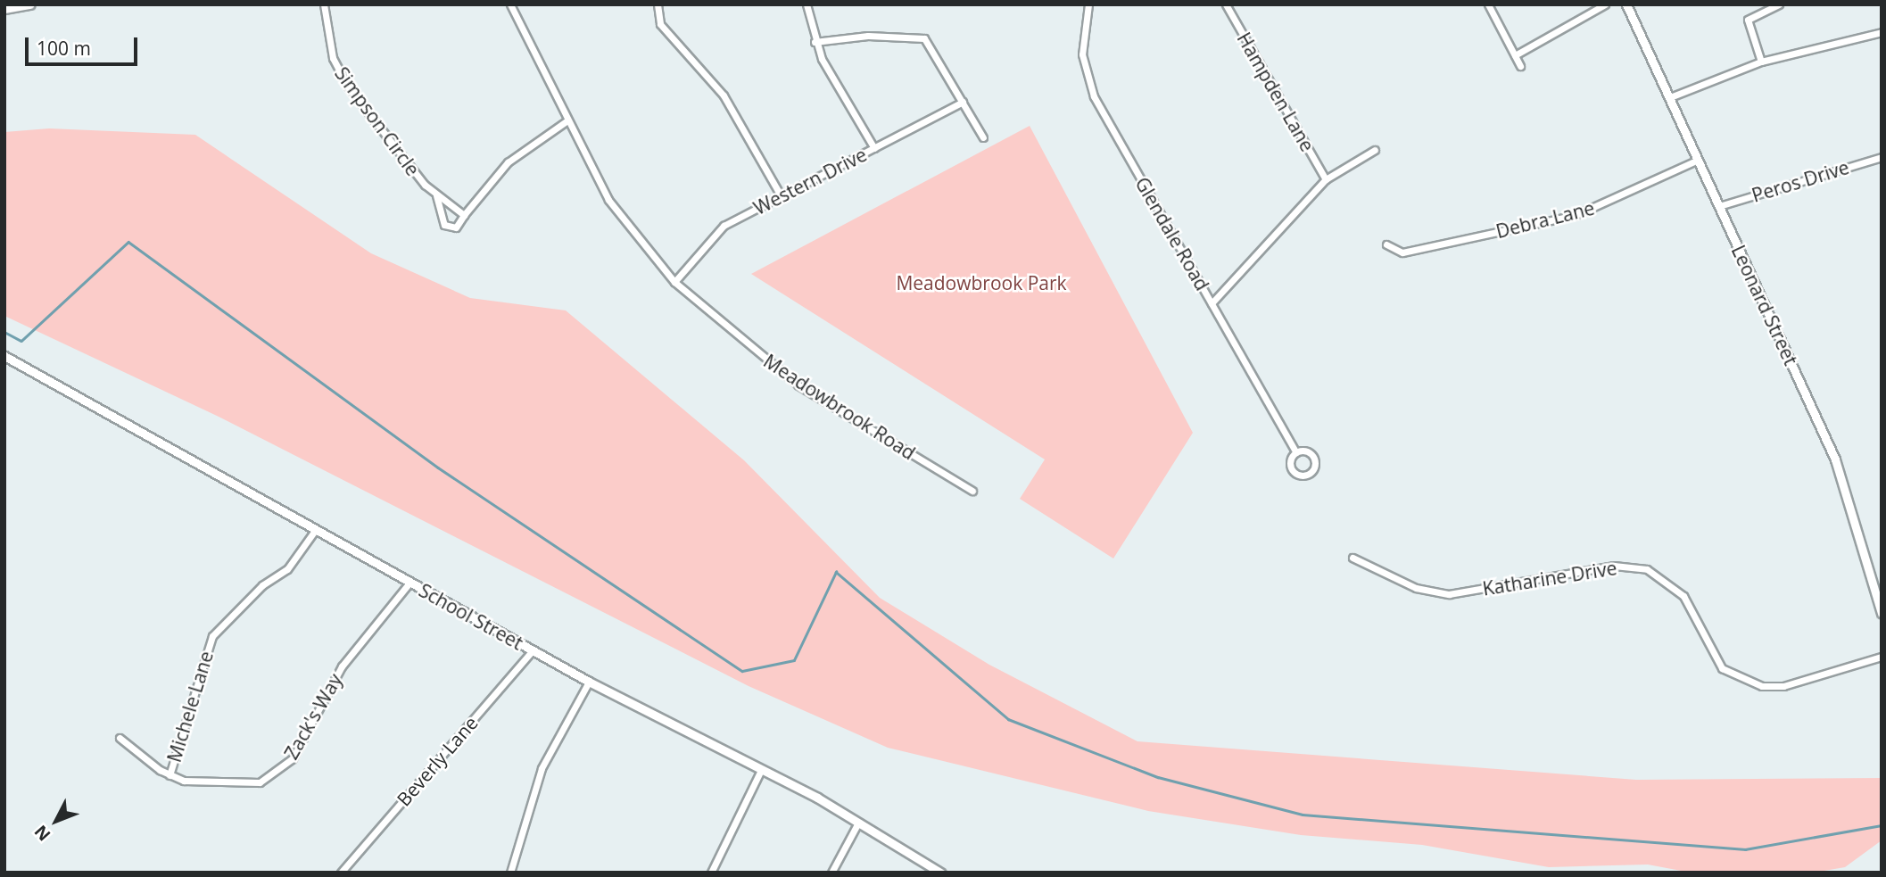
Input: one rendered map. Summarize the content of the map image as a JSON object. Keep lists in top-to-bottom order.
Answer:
{
  "streets": {
    "street": [
      "Hampden Lane",
      "Simpson Circle",
      "Western Drive",
      "Peros Drive",
      "Debra Lane",
      "Glendale Road",
      "Leonard Street",
      "Meadowbrook Road",
      "Katharine Drive",
      "School Street",
      "Michele Lane",
      "Zack's Way",
      "Beverly Lane"
    ]
  },
  "crossings": [
    ["Western Drive", "Meadowbrook Road"],
    ["Peros Drive", "Leonard Street"],
    ["Debra Lane", "Leonard Street"],
    ["School Street", "Michele Lane"],
    ["School Street", "Zack's Way"],
    ["School Street", "Beverly Lane"],
    ["Michele Lane", "Zack's Way"]
  ],
  "parks": ["Meadowbrook Park"],
  "scale_bar": "100 m",
  "north": "bottom left"
}
